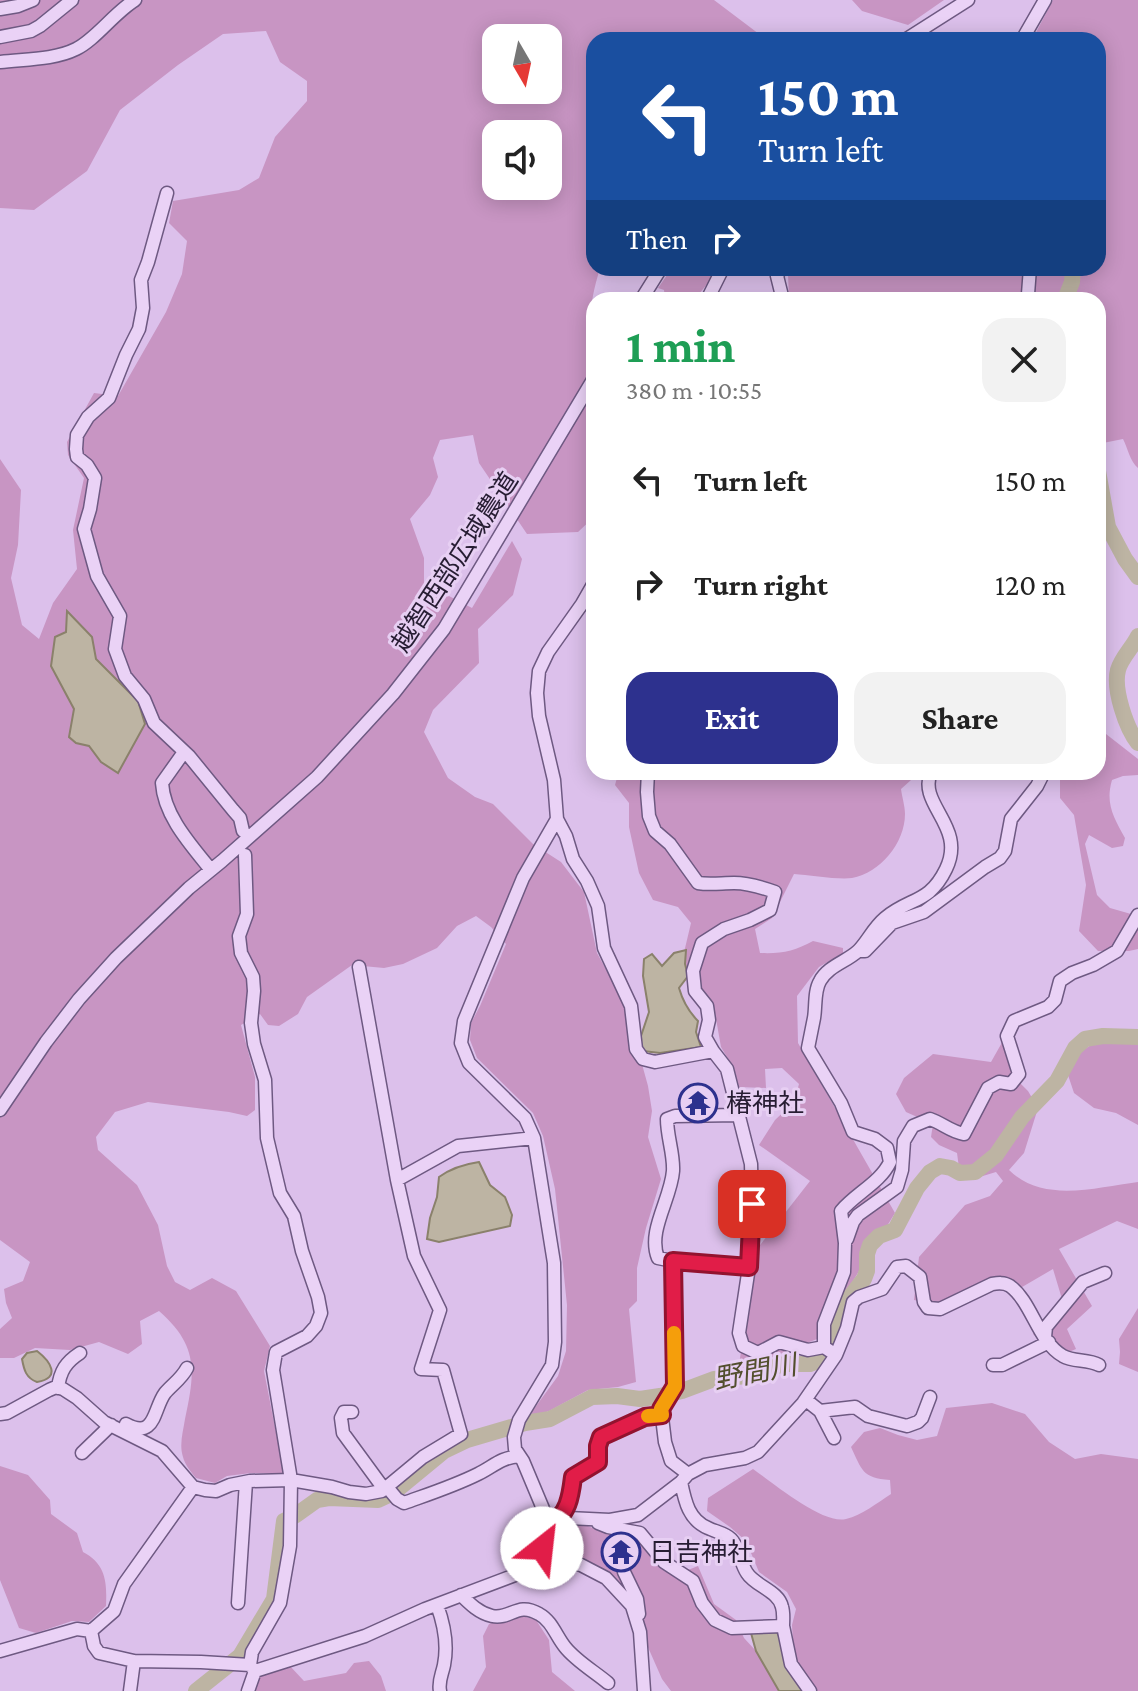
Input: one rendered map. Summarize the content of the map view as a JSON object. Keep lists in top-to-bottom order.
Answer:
{
  "streets": {
    "street": ["越智西部広域農道"]
  },
  "water": ["野間川"],
  "places": {
    "temple": ["椿神社", "日吉神社"]
  },
  "north": "bottom",
  "page": {
    "turn": ["150 m", "Turn left"],
    "then": "Then",
    "heading": ["1 min", "380 m · 10:55"],
    "list": [
      {
        "name": "Turn left",
        "value": "150 m"
      },
      {
        "name": "Turn right",
        "value": "120 m"
      }
    ],
    "buttons": ["Exit", "Share"]
  }
}
